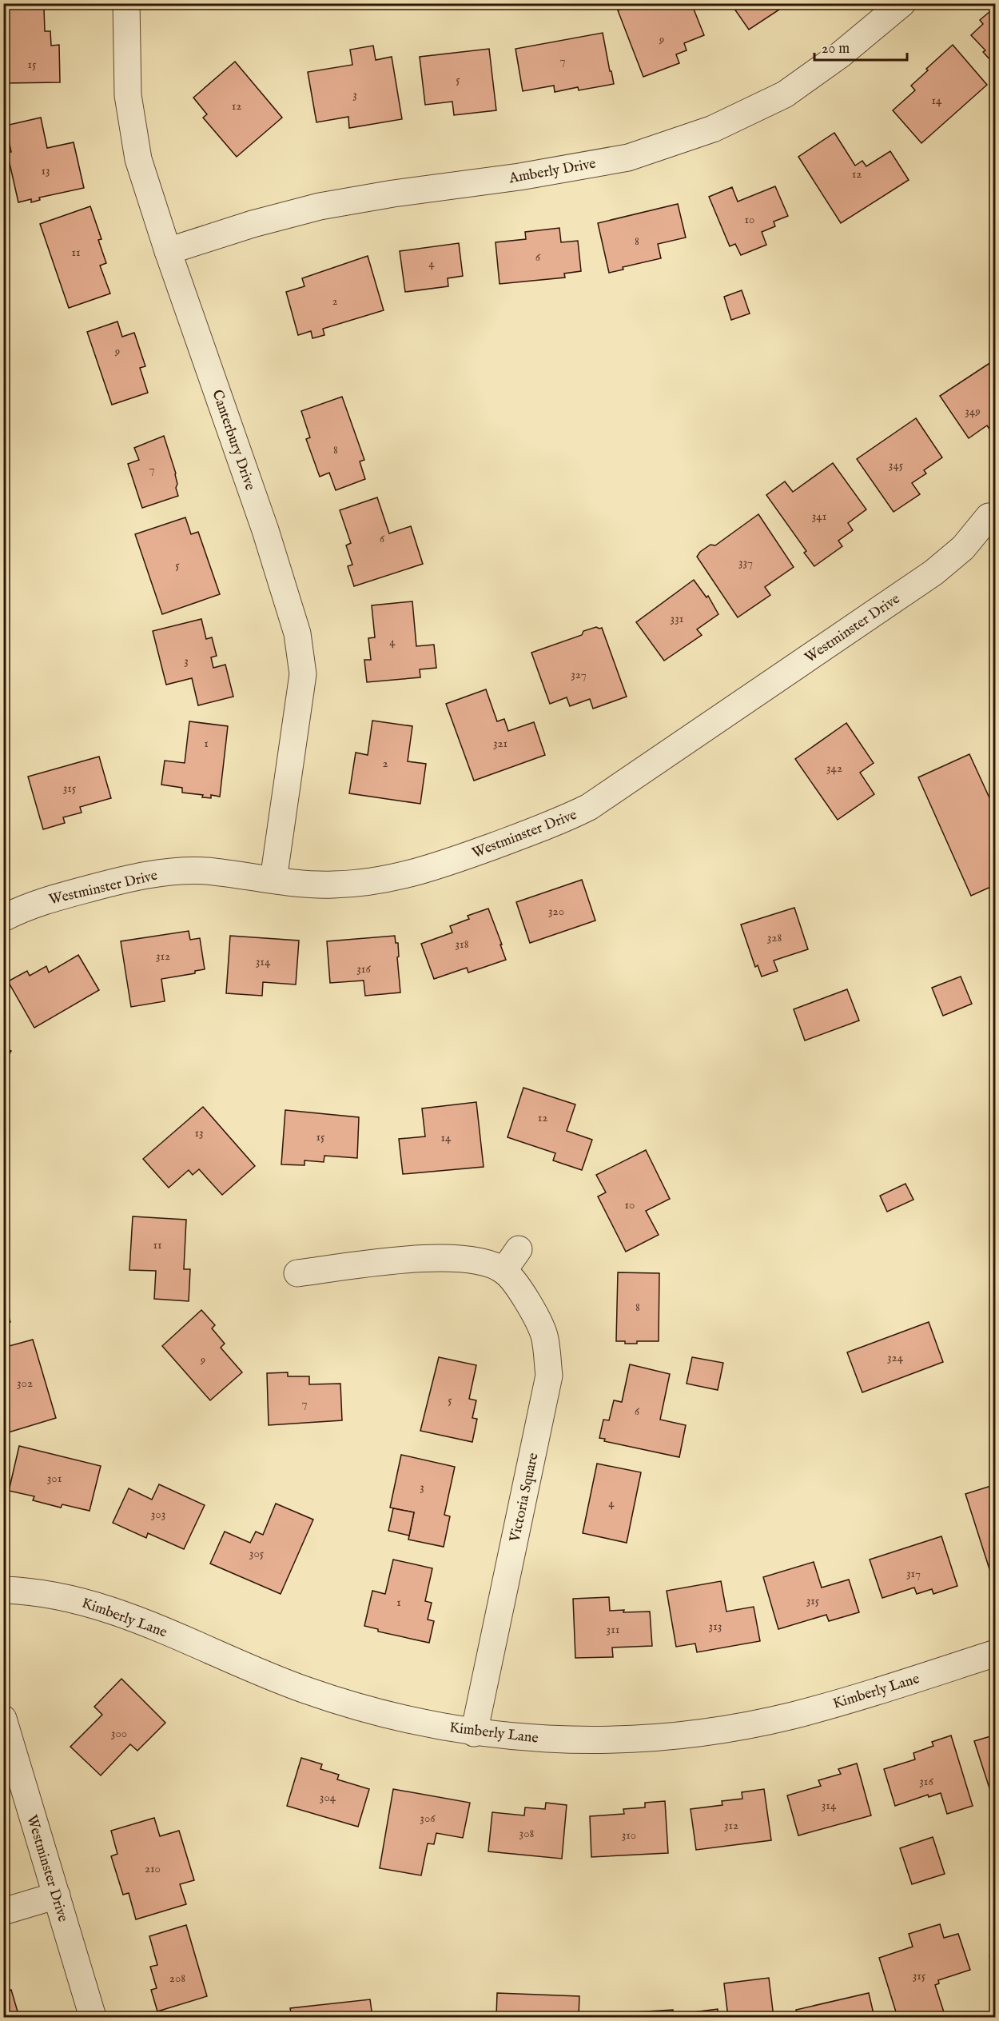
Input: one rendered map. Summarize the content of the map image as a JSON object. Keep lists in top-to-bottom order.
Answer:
{
  "streets": {
    "street": [
      "Amberly Drive",
      "Canterbury Drive",
      "Westminster Drive",
      "Victoria Square",
      "Kimberly Lane"
    ]
  },
  "crossings": [
    ["Amberly Drive", "Canterbury Drive"],
    ["Canterbury Drive", "Westminster Drive"],
    ["Victoria Square", "Kimberly Lane"]
  ],
  "house_numbers": [
    "9",
    "7",
    "15",
    "5",
    "3",
    "14",
    "12",
    "13",
    "12",
    "10",
    "8",
    "11",
    "6",
    "4",
    "2",
    "9",
    "349",
    "8",
    "345",
    "7",
    "341",
    "6",
    "337",
    "5",
    "331",
    "4",
    "3",
    "327",
    "1",
    "321",
    "2",
    "342",
    "315",
    "320",
    "328",
    "318",
    "312",
    "314",
    "316",
    "12",
    "13",
    "15",
    "14",
    "10",
    "11",
    "8",
    "324",
    "9",
    "302",
    "5",
    "7",
    "6",
    "301",
    "3",
    "4",
    "303",
    "305",
    "317",
    "315",
    "1",
    "313",
    "311",
    "300",
    "316",
    "304",
    "314",
    "306",
    "312",
    "308",
    "310",
    "210",
    "315",
    "208"
  ],
  "scale_bar": "20 m"
}
